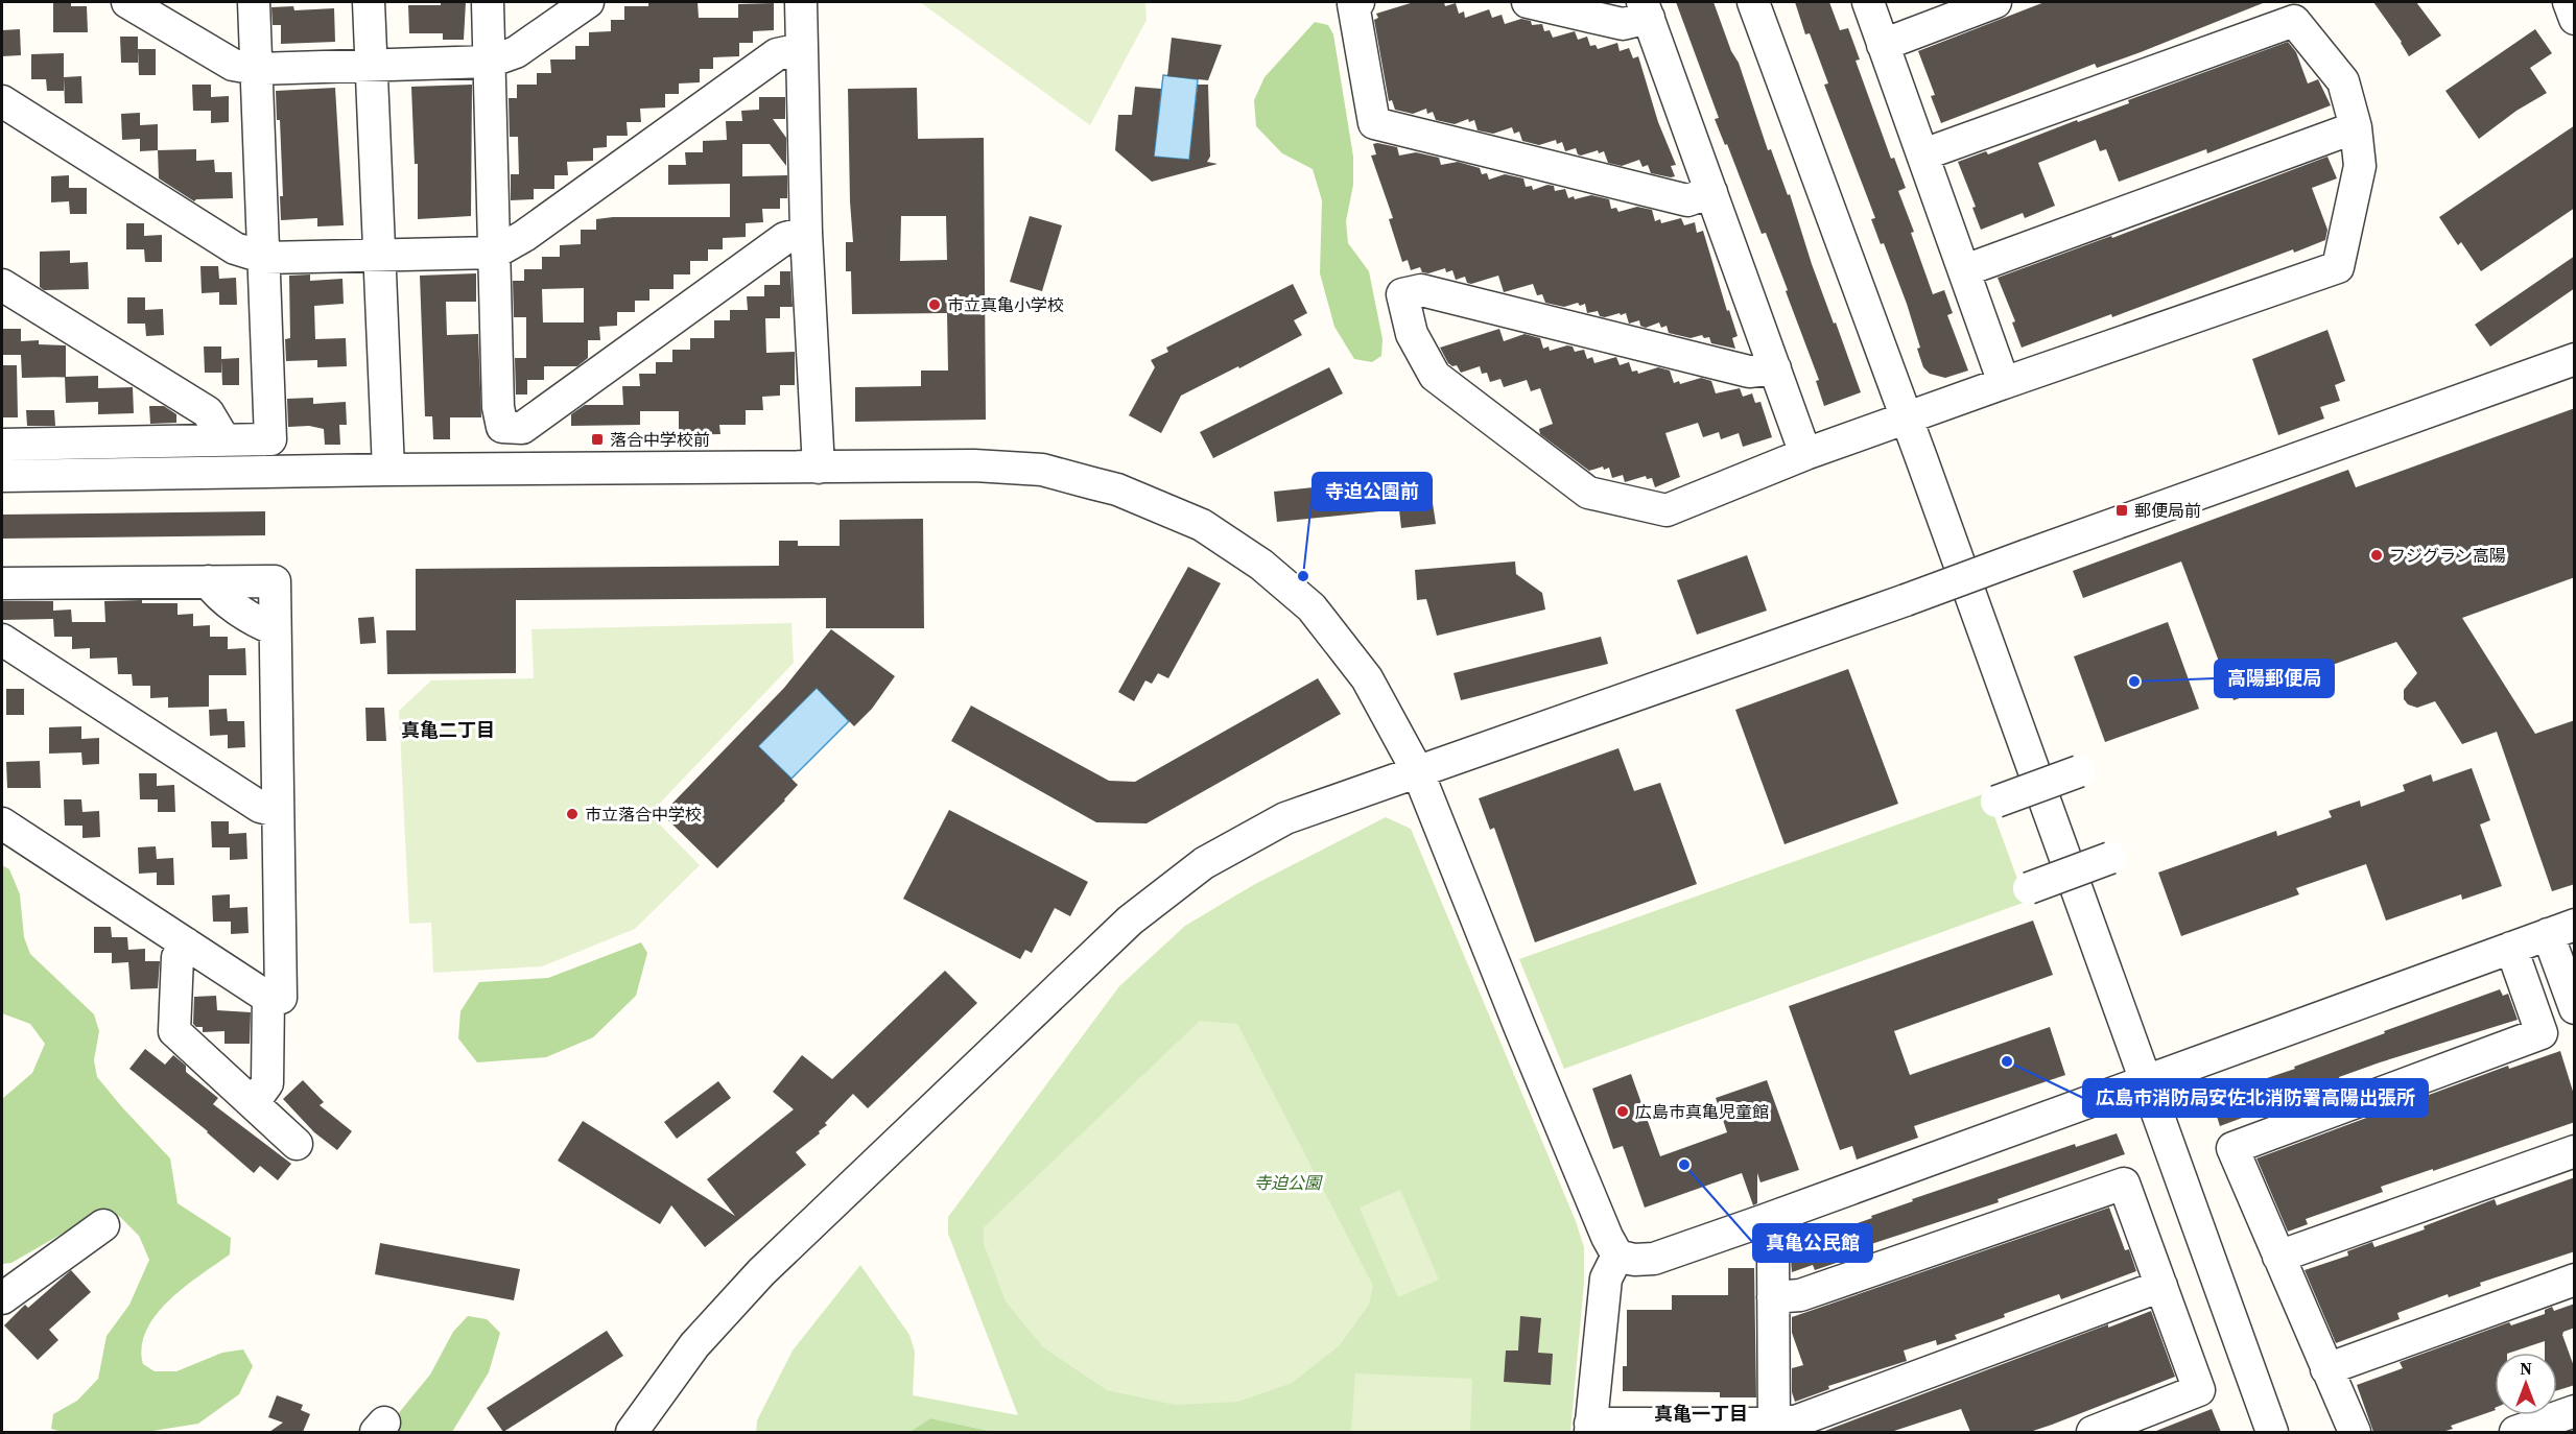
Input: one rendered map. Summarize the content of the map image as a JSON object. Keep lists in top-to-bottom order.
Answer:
{
  "districts": ["真亀二丁目", "真亀一丁目"],
  "parks": ["寺迫公園"],
  "places": {
    "other": [
      "市立真亀小学校",
      "フジグラン高陽",
      "寺迫公園前",
      "高陽郵便局",
      "市立落合中学校",
      "広島市消防局安佐北消防署高陽出張所",
      "広島市真亀児童館",
      "真亀公民館"
    ],
    "transit": ["落合中学校前", "郵便局前"]
  },
  "north": "top"
}
